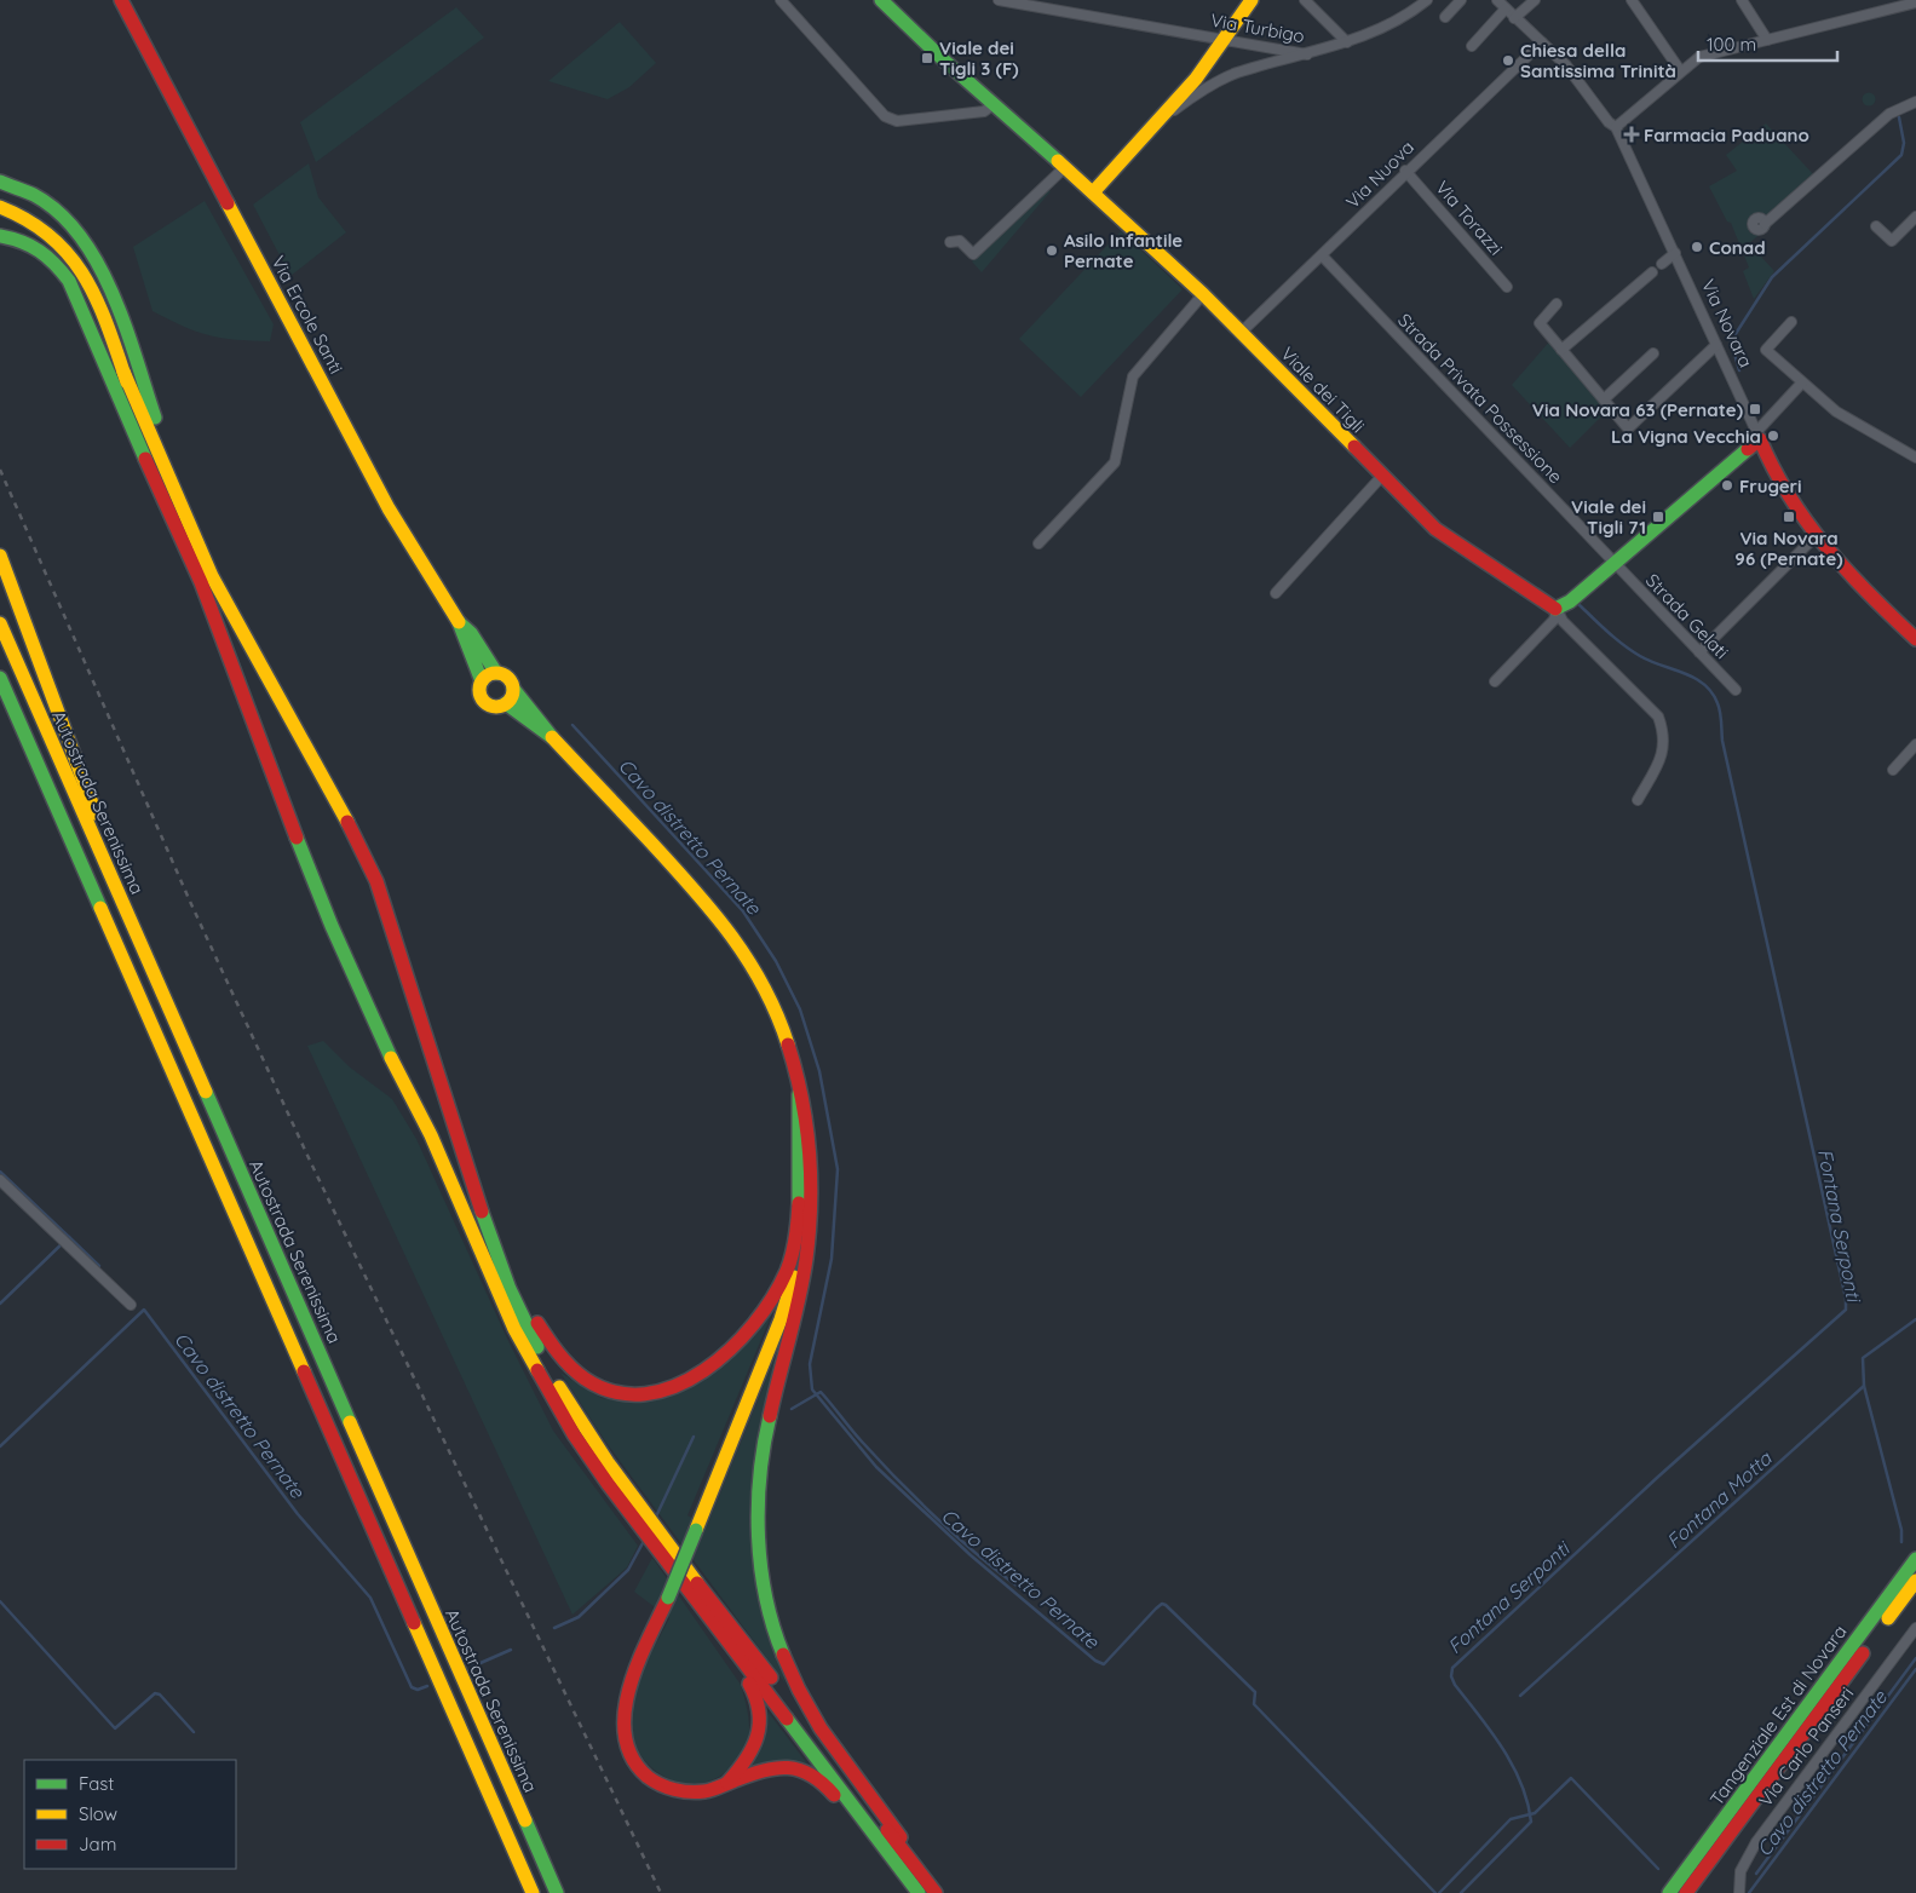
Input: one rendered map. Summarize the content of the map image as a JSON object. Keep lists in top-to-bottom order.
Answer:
{
  "streets": {
    "main road": [
      "Via Ercole Santi",
      "Via Novara",
      "Viale dei Tigli",
      "Autostrada Serenissima",
      "Tangenziale Est di Novara"
    ],
    "street": [
      "Via Turbigo",
      "Via Nuova",
      "Via Torazzi",
      "Strada Privata Possessione",
      "Strada Gelati",
      "Via Carlo Panseri"
    ]
  },
  "crossings": [
    ["Via Nuova", "Via Torazzi"],
    ["Via Nuova", "Via Novara"],
    ["Via Nuova", "Viale dei Tigli"],
    ["Via Nuova", "Strada Privata Possessione"],
    ["Strada Privata Possessione", "Strada Gelati"]
  ],
  "water": ["Cavo distretto Pernate", "Fontana Serponti", "Fontana Motta"],
  "places": {
    "transit": [
      "Viale dei Tigli 3 (F)",
      "Via Novara 63 (Pernate)",
      "Viale dei Tigli 71",
      "Via Novara 96 (Pernate)"
    ],
    "other": [
      "Chiesa della Santissima Trinità",
      "Conad",
      "Asilo Infantile Pernate",
      "La Vigna Vecchia",
      "Frugeri"
    ],
    "health": ["Farmacia Paduano"]
  },
  "legend": ["Fast", "Slow", "Jam"],
  "scale_bar": "100 m"
}
